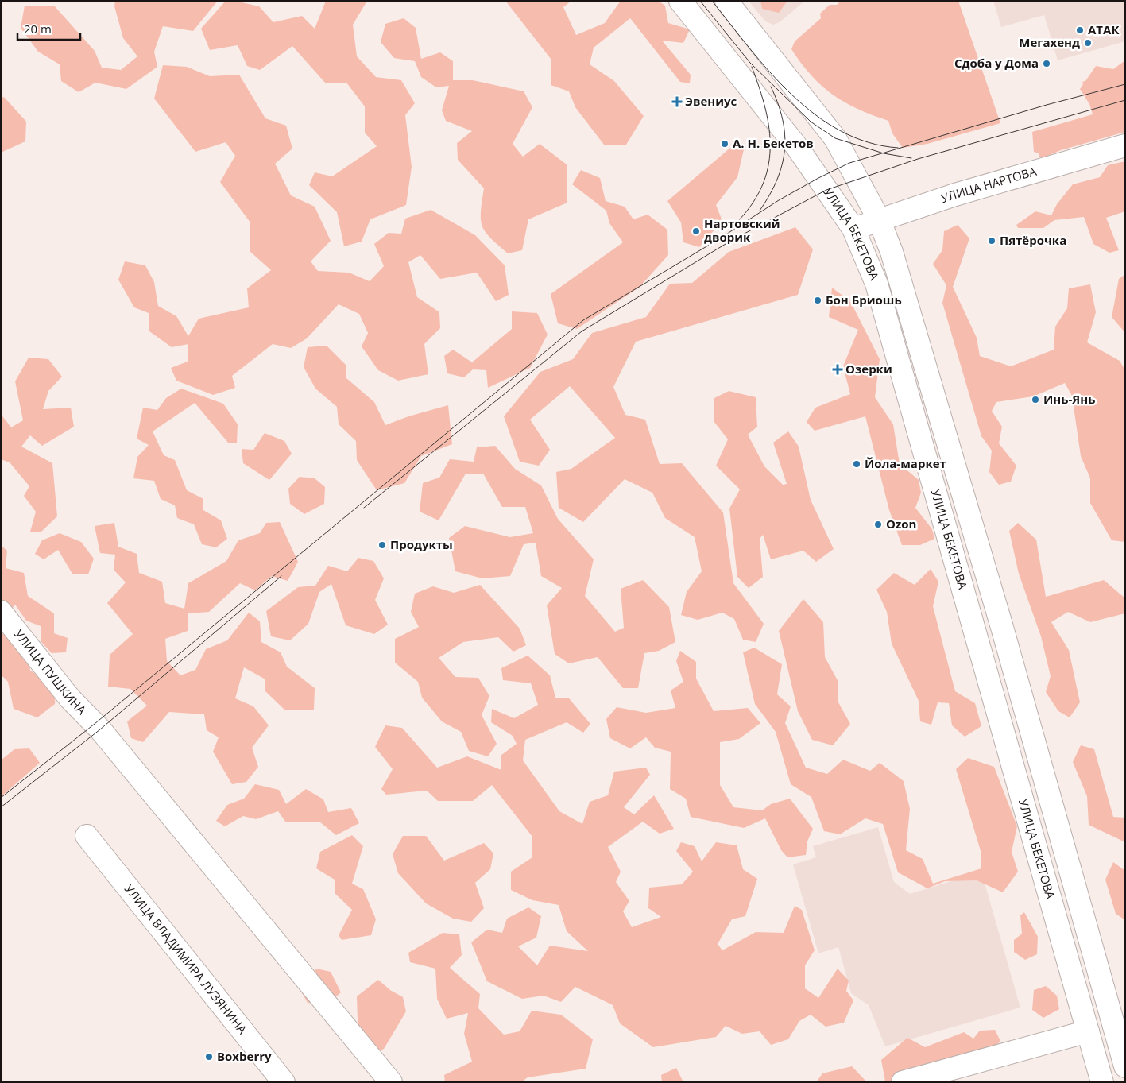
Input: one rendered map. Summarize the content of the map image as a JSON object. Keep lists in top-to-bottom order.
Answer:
{
  "streets": {
    "main road": [
      "УЛИЦА НАРТОВА",
      "УЛИЦА БЕКЕТОВА",
      "УЛИЦА ПУШКИНА",
      "УЛИЦА ВЛАДИМИРА ЛУЗЯНИНА"
    ]
  },
  "crossings": [
    ["УЛИЦА НАРТОВА", "УЛИЦА БЕКЕТОВА"]
  ],
  "places": {
    "other": [
      "АТАК",
      "Мегахенд",
      "Сдоба у Дома",
      "А. Н. Бекетов",
      "Нартовский дворик",
      "Пятёрочка",
      "Бон Бриошь",
      "Инь-Янь",
      "Йола-маркет",
      "Ozon",
      "Продукты",
      "Boxberry"
    ],
    "health": ["Эвениус", "Озерки"]
  },
  "scale_bar": "20 m"
}
